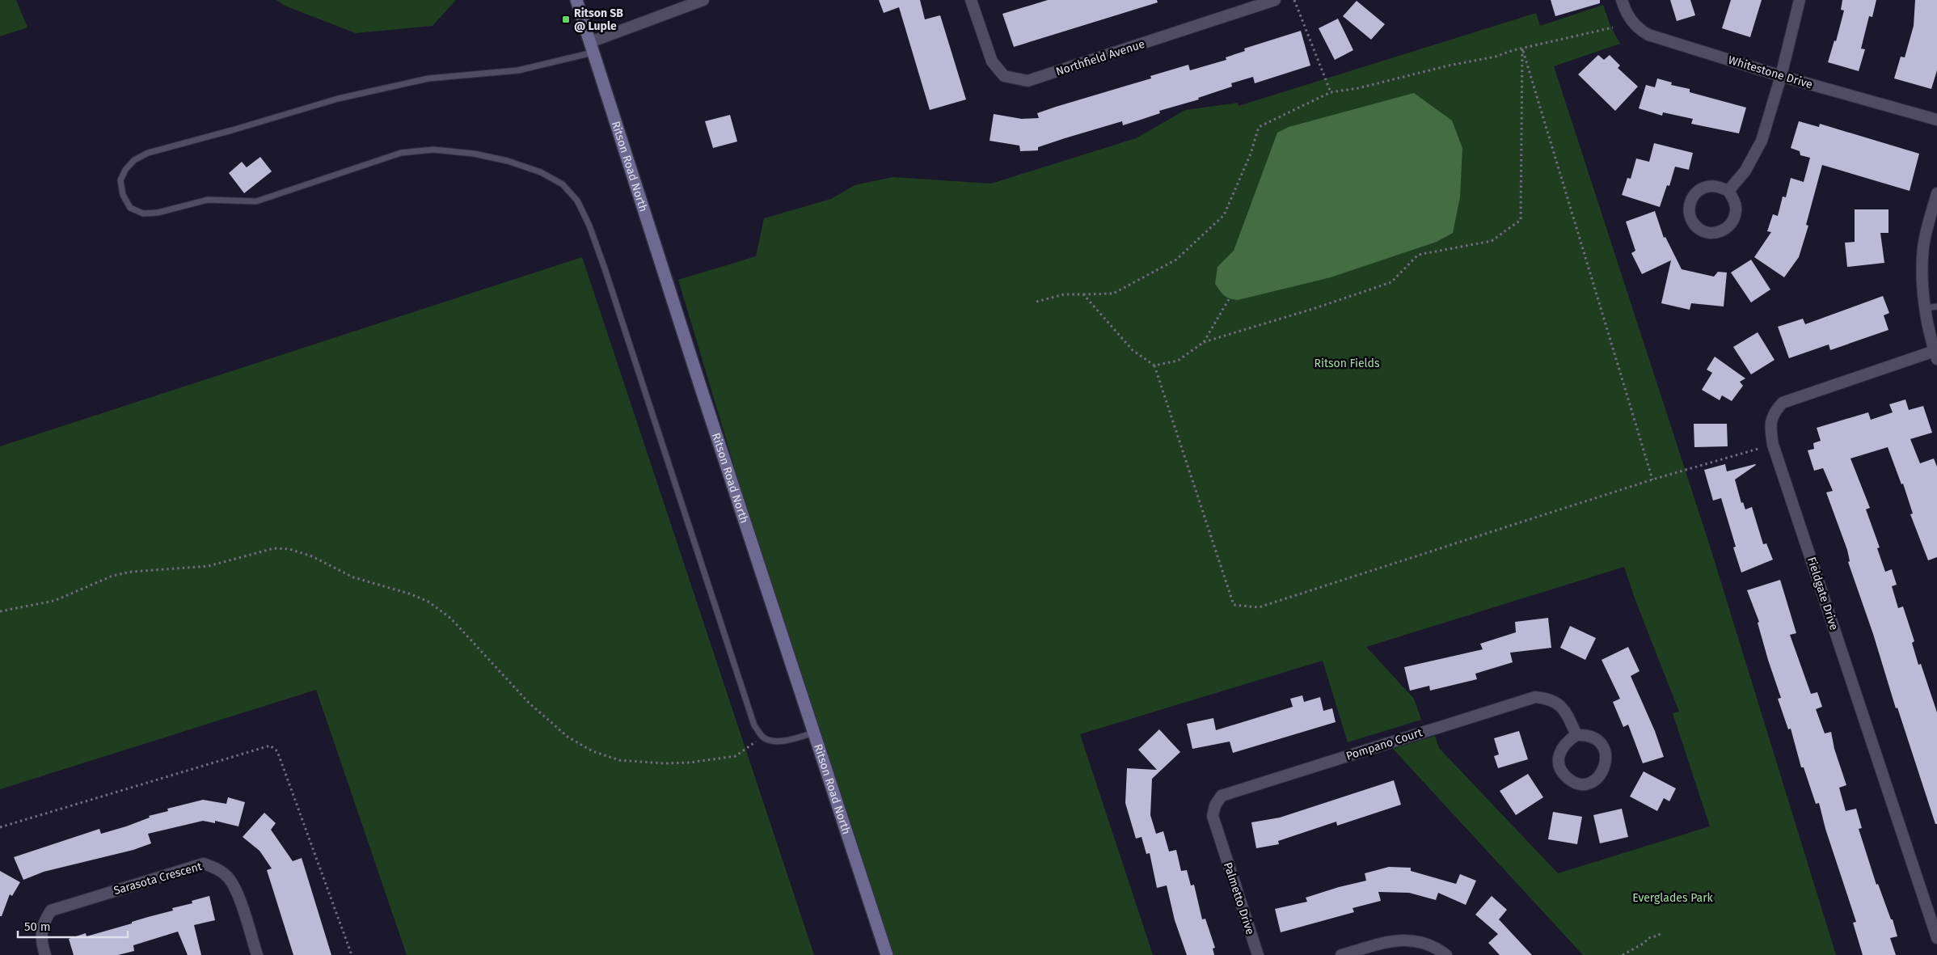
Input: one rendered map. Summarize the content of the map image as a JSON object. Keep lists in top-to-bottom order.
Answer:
{
  "streets": {
    "main road": ["Ritson Road North"],
    "street": [
      "Northfield Avenue",
      "Whitestone Drive",
      "Fieldgate Drive",
      "Pompano Court",
      "Sarasota Crescent",
      "Palmetto Drive"
    ]
  },
  "crossings": [
    ["Pompano Court", "Palmetto Drive"]
  ],
  "parks": ["Ritson Fields", "Everglades Park"],
  "places": {
    "transit": ["Ritson SB @ Luple"]
  },
  "scale_bar": "50 m"
}
